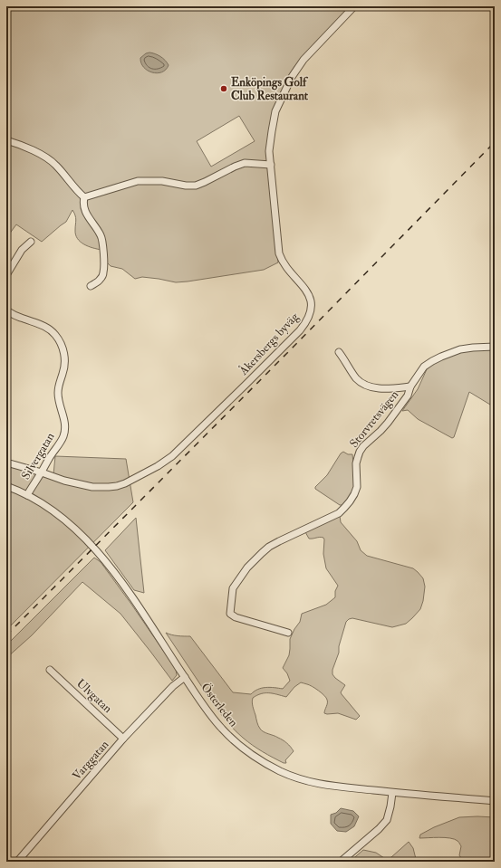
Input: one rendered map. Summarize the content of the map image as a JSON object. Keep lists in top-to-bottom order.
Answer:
{
  "streets": {
    "street": [
      "Åkersbergs byväg",
      "Storvretsvägen",
      "Silvergatan",
      "Ulvgatan",
      "Österleden",
      "Varggatan"
    ]
  },
  "crossings": [
    ["Åkersbergs byväg", "Silvergatan"],
    ["Silvergatan", "Österleden"],
    ["Ulvgatan", "Varggatan"],
    ["Österleden", "Varggatan"]
  ],
  "places": ["Enköpings Golf Club Restaurant"]
}
